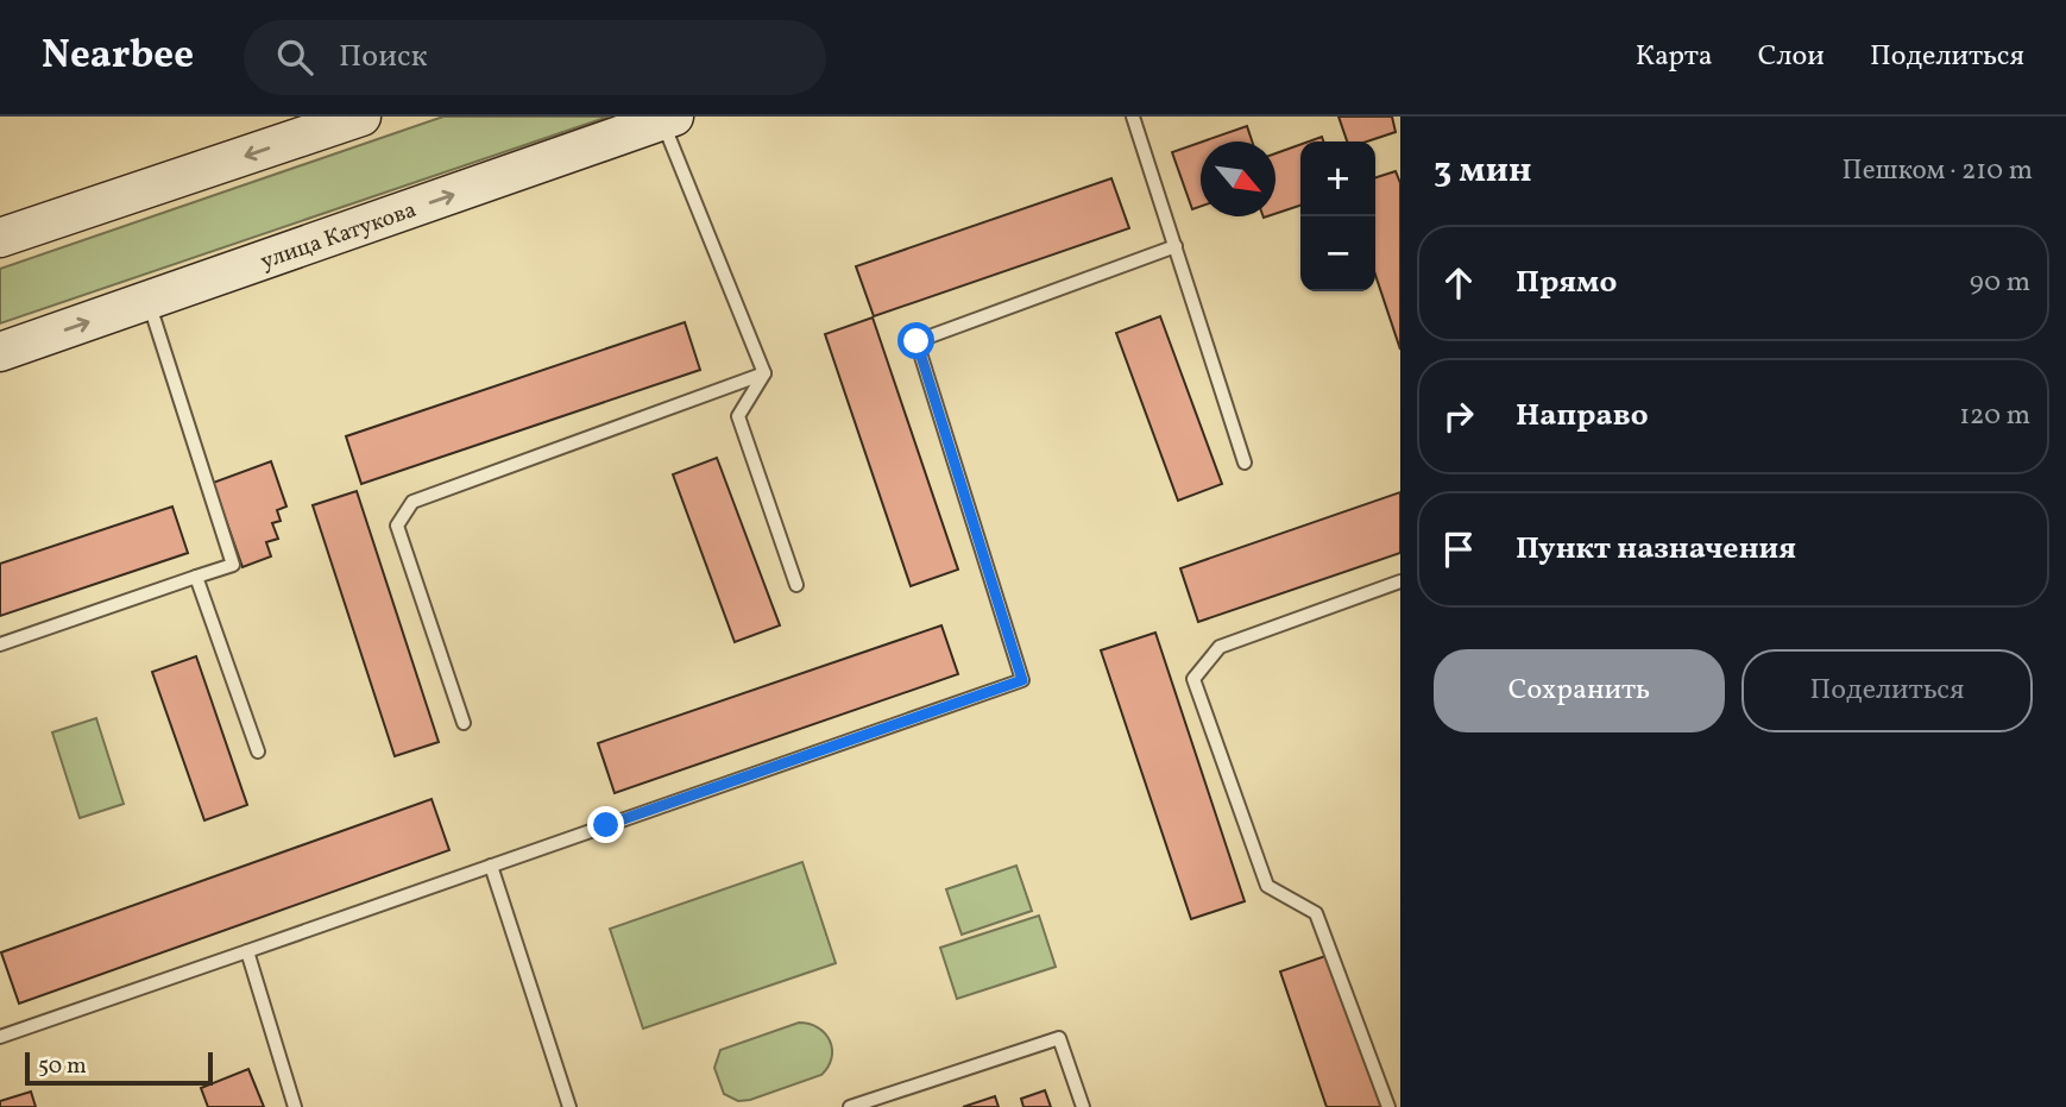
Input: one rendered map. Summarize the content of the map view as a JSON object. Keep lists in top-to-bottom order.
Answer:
{
  "streets": {
    "main road": ["улица Катукова"]
  },
  "scale_bar": "50 m",
  "north": "bottom right",
  "page": {
    "header": "Nearbee",
    "search": "Поиск",
    "nav": ["Карта", "Слои", "Поделиться"],
    "heading": ["3 мин", "Пешком · 210 m"],
    "map_buttons": ["+", "−"],
    "list": [
      ["Прямо", "90 m"],
      ["Направо", "120 m"],
      "Пункт назначения"
    ],
    "buttons": ["Сохранить", "Поделиться"],
    "scale": "50 m"
  }
}
